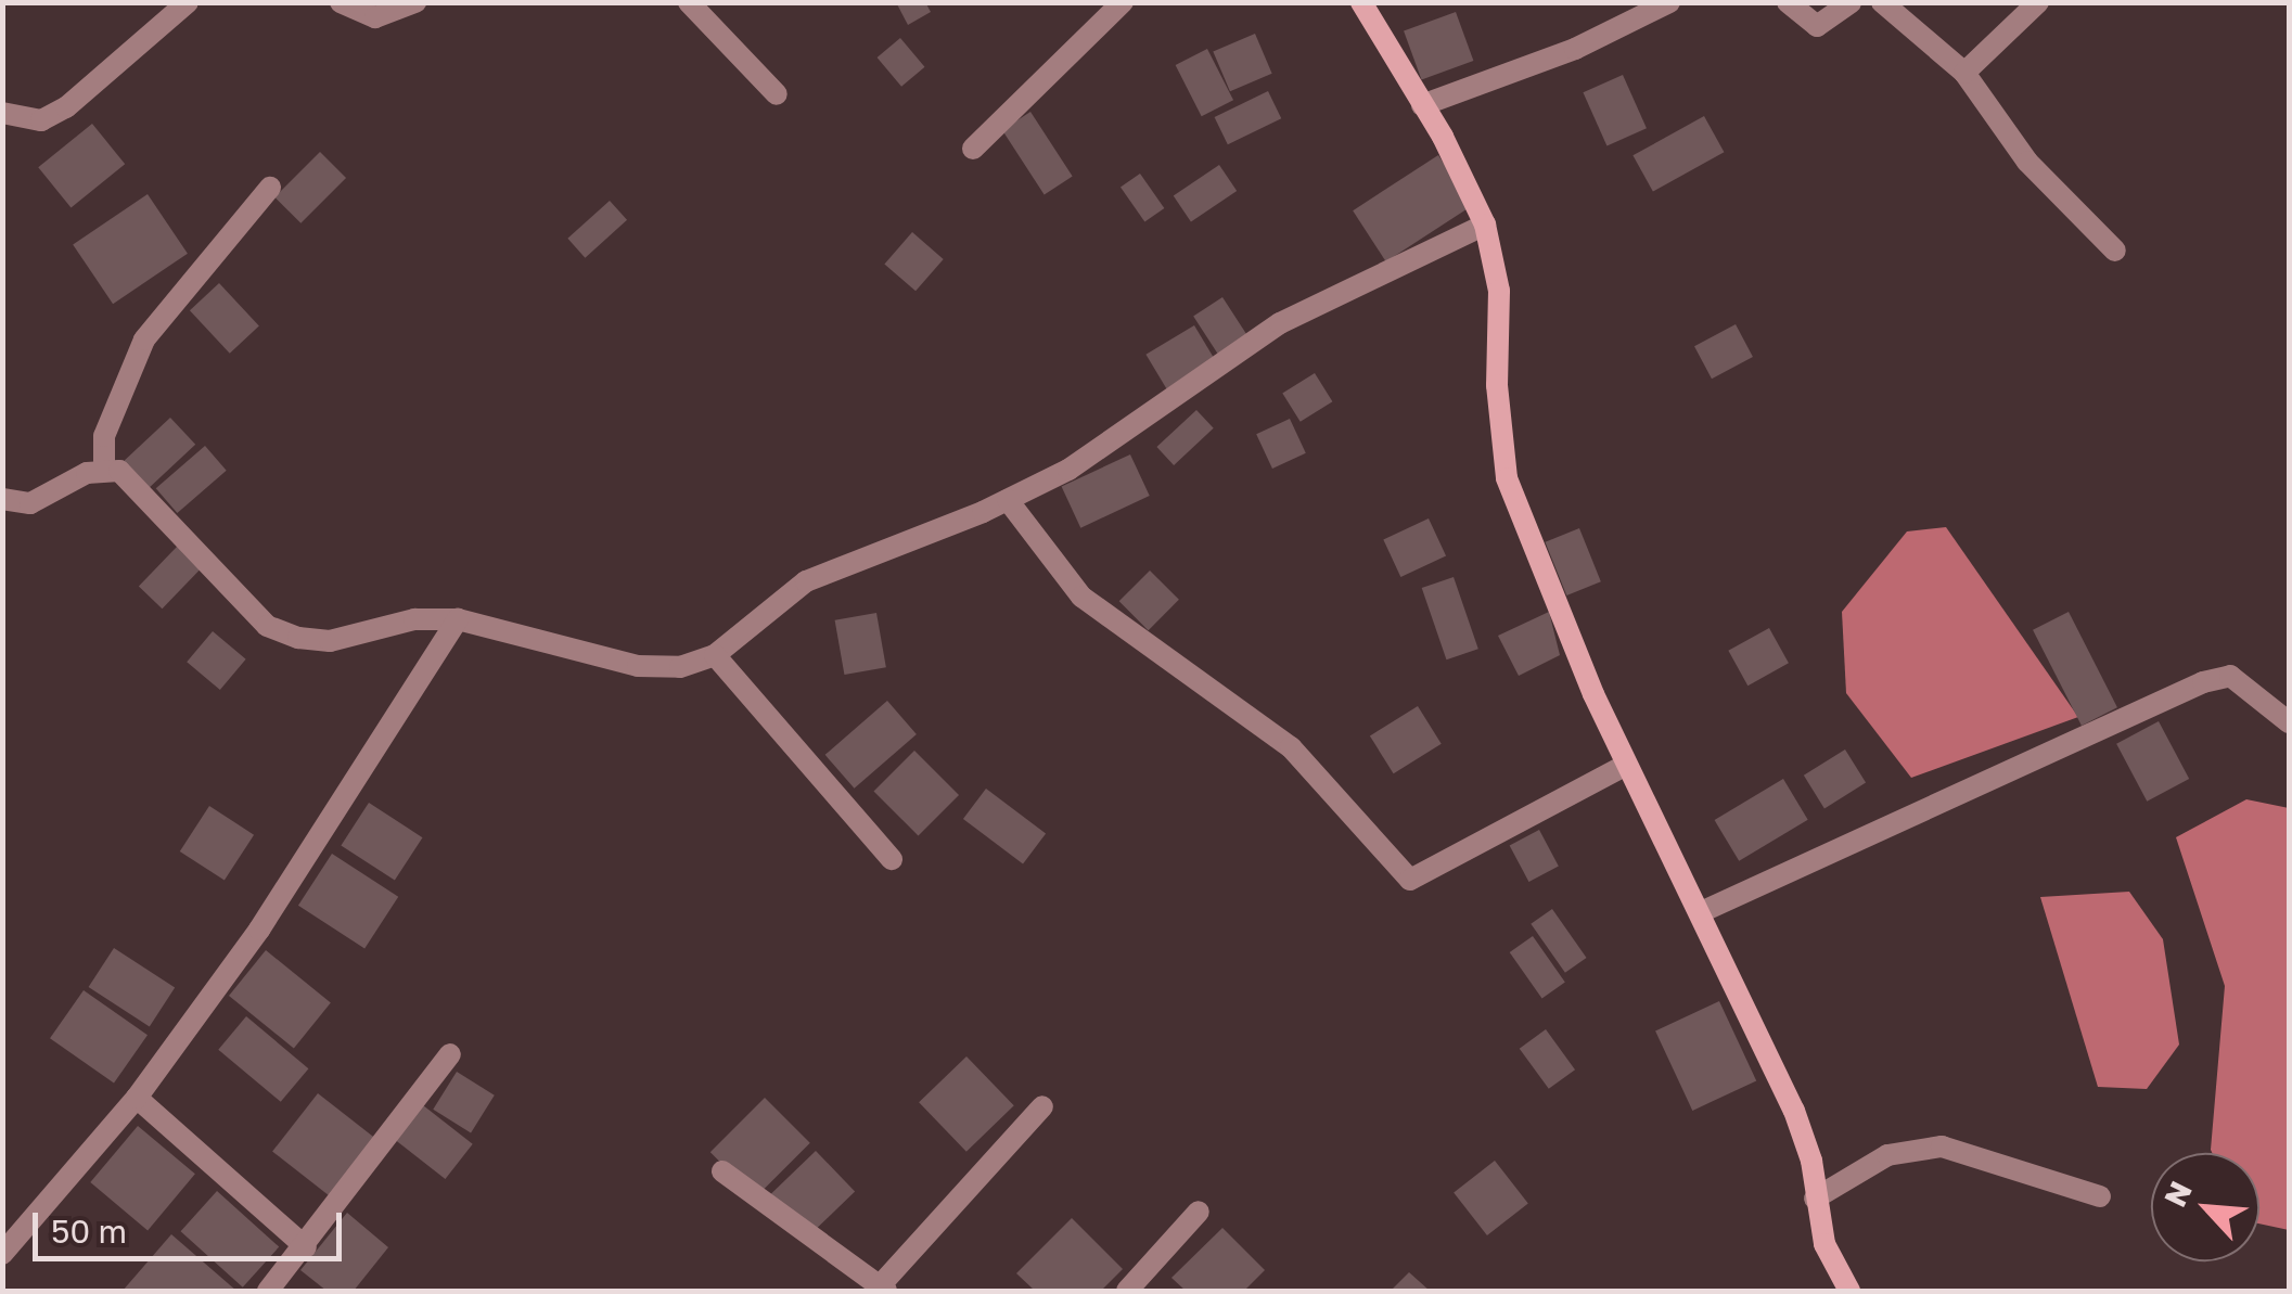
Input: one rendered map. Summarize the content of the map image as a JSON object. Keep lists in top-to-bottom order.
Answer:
{
  "scale_bar": "50 m",
  "north": "top left"
}
